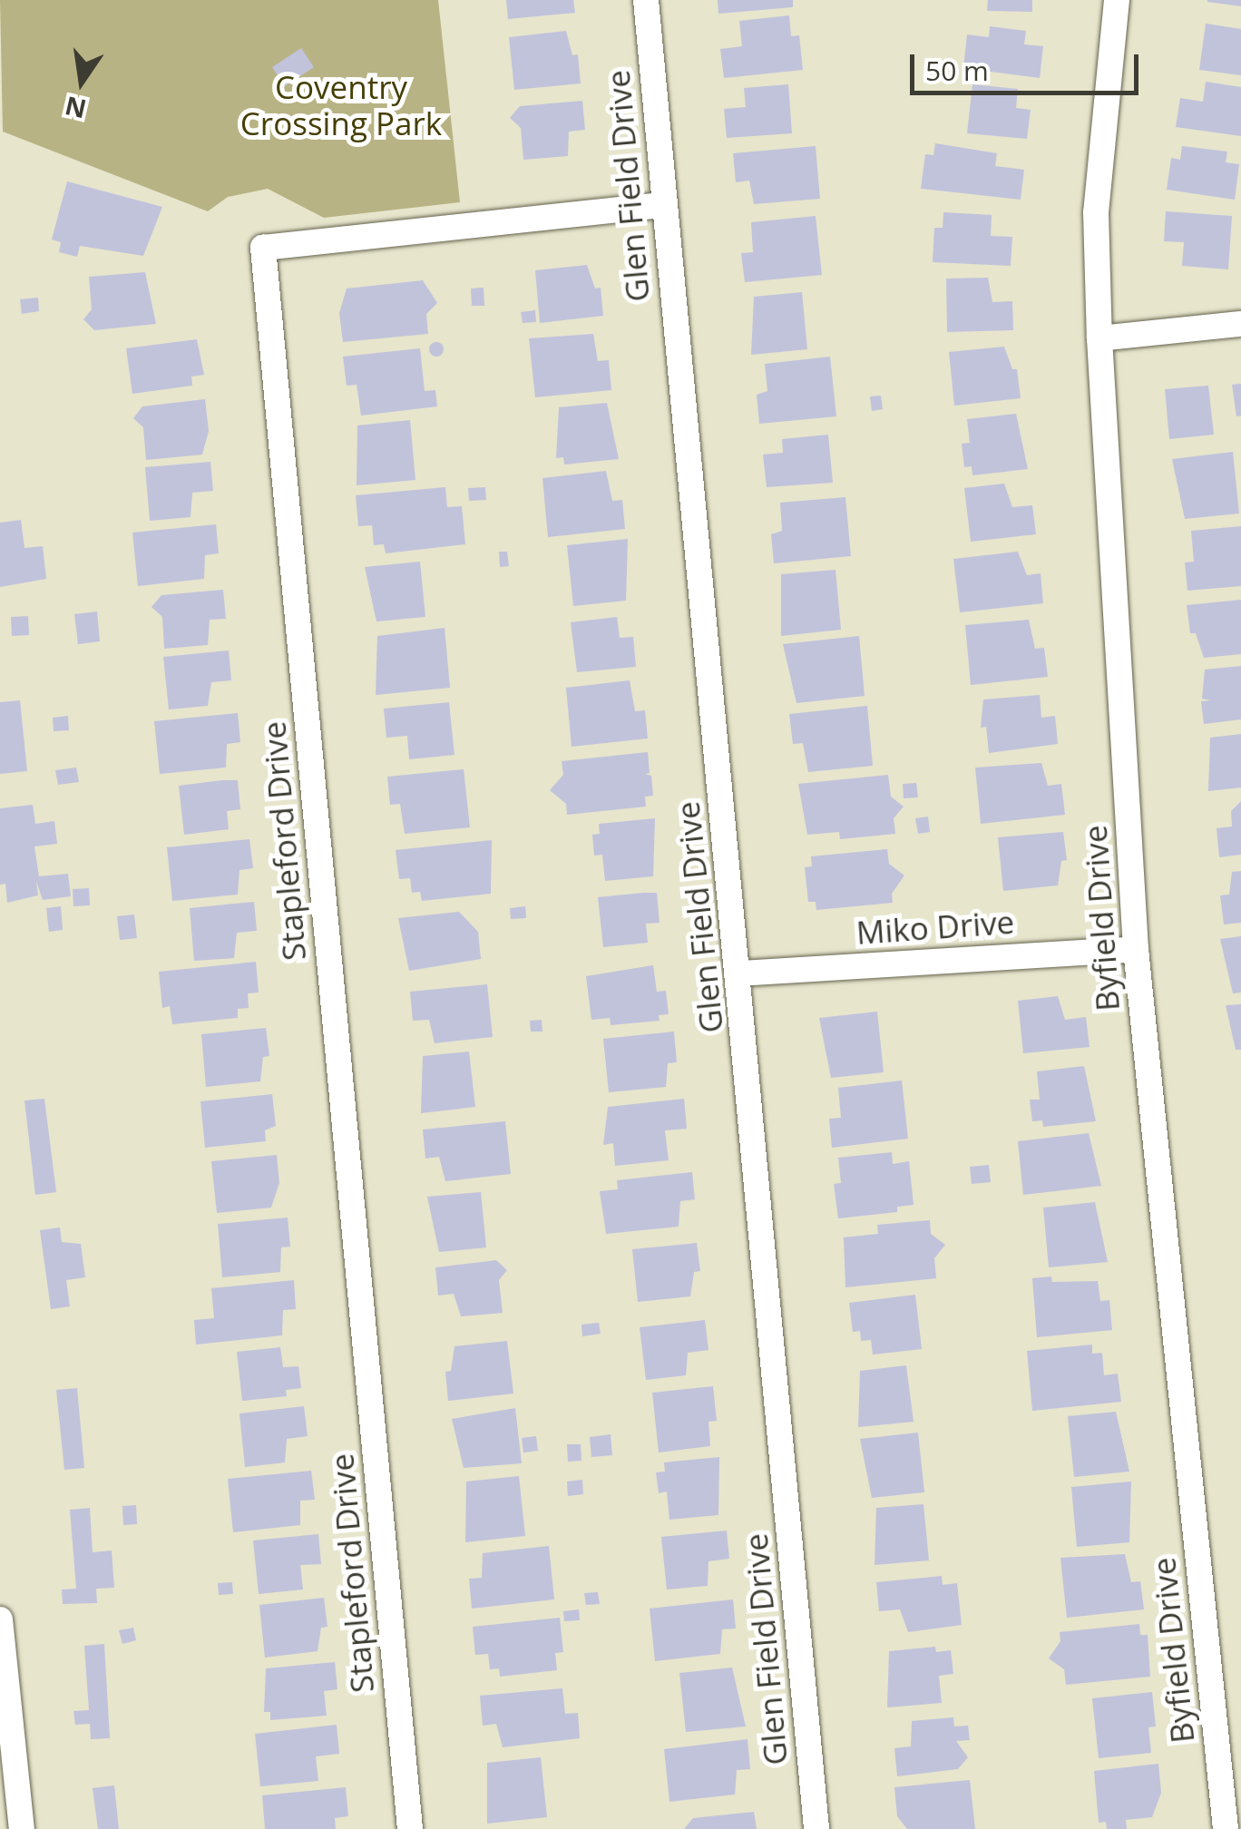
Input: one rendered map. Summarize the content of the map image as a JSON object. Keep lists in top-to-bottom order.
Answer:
{
  "streets": {
    "street": [
      "Glen Field Drive",
      "Stapleford Drive",
      "Byfield Drive",
      "Miko Drive"
    ]
  },
  "crossings": [
    ["Glen Field Drive", "Stapleford Drive"],
    ["Glen Field Drive", "Miko Drive"],
    ["Byfield Drive", "Miko Drive"]
  ],
  "parks": ["Coventry Crossing Park"],
  "scale_bar": "50 m",
  "north": "bottom"
}
